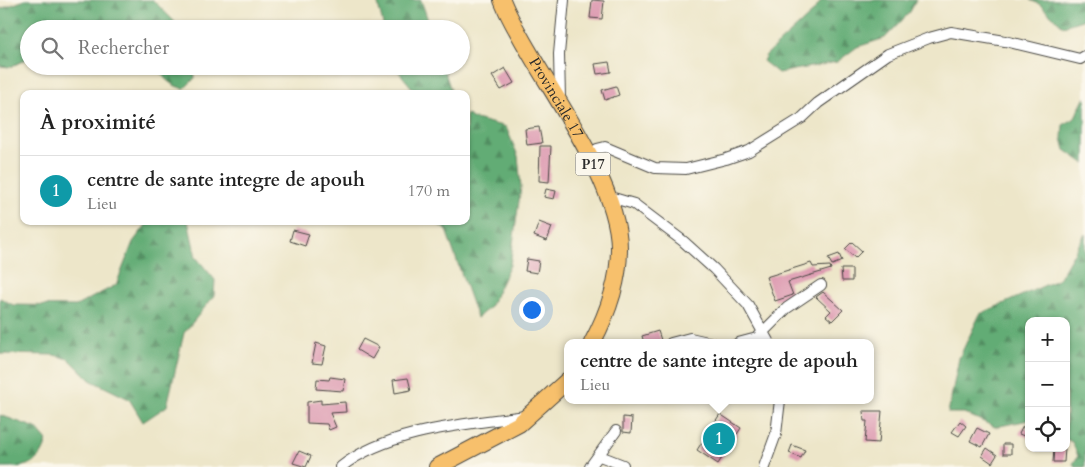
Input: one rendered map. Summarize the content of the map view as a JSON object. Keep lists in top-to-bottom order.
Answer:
{
  "streets": {
    "main road": ["Provinciale 17", "P17"]
  },
  "page": {
    "search": "Rechercher",
    "heading": "À proximité",
    "list": [
      {
        "mark": "1",
        "name": "centre de sante integre de apouh",
        "note": "Lieu",
        "value": "170 m"
      }
    ],
    "map_buttons": ["+", "−"],
    "popup": ["centre de sante integre de apouh", "Lieu"],
    "pins": "1"
  }
}
